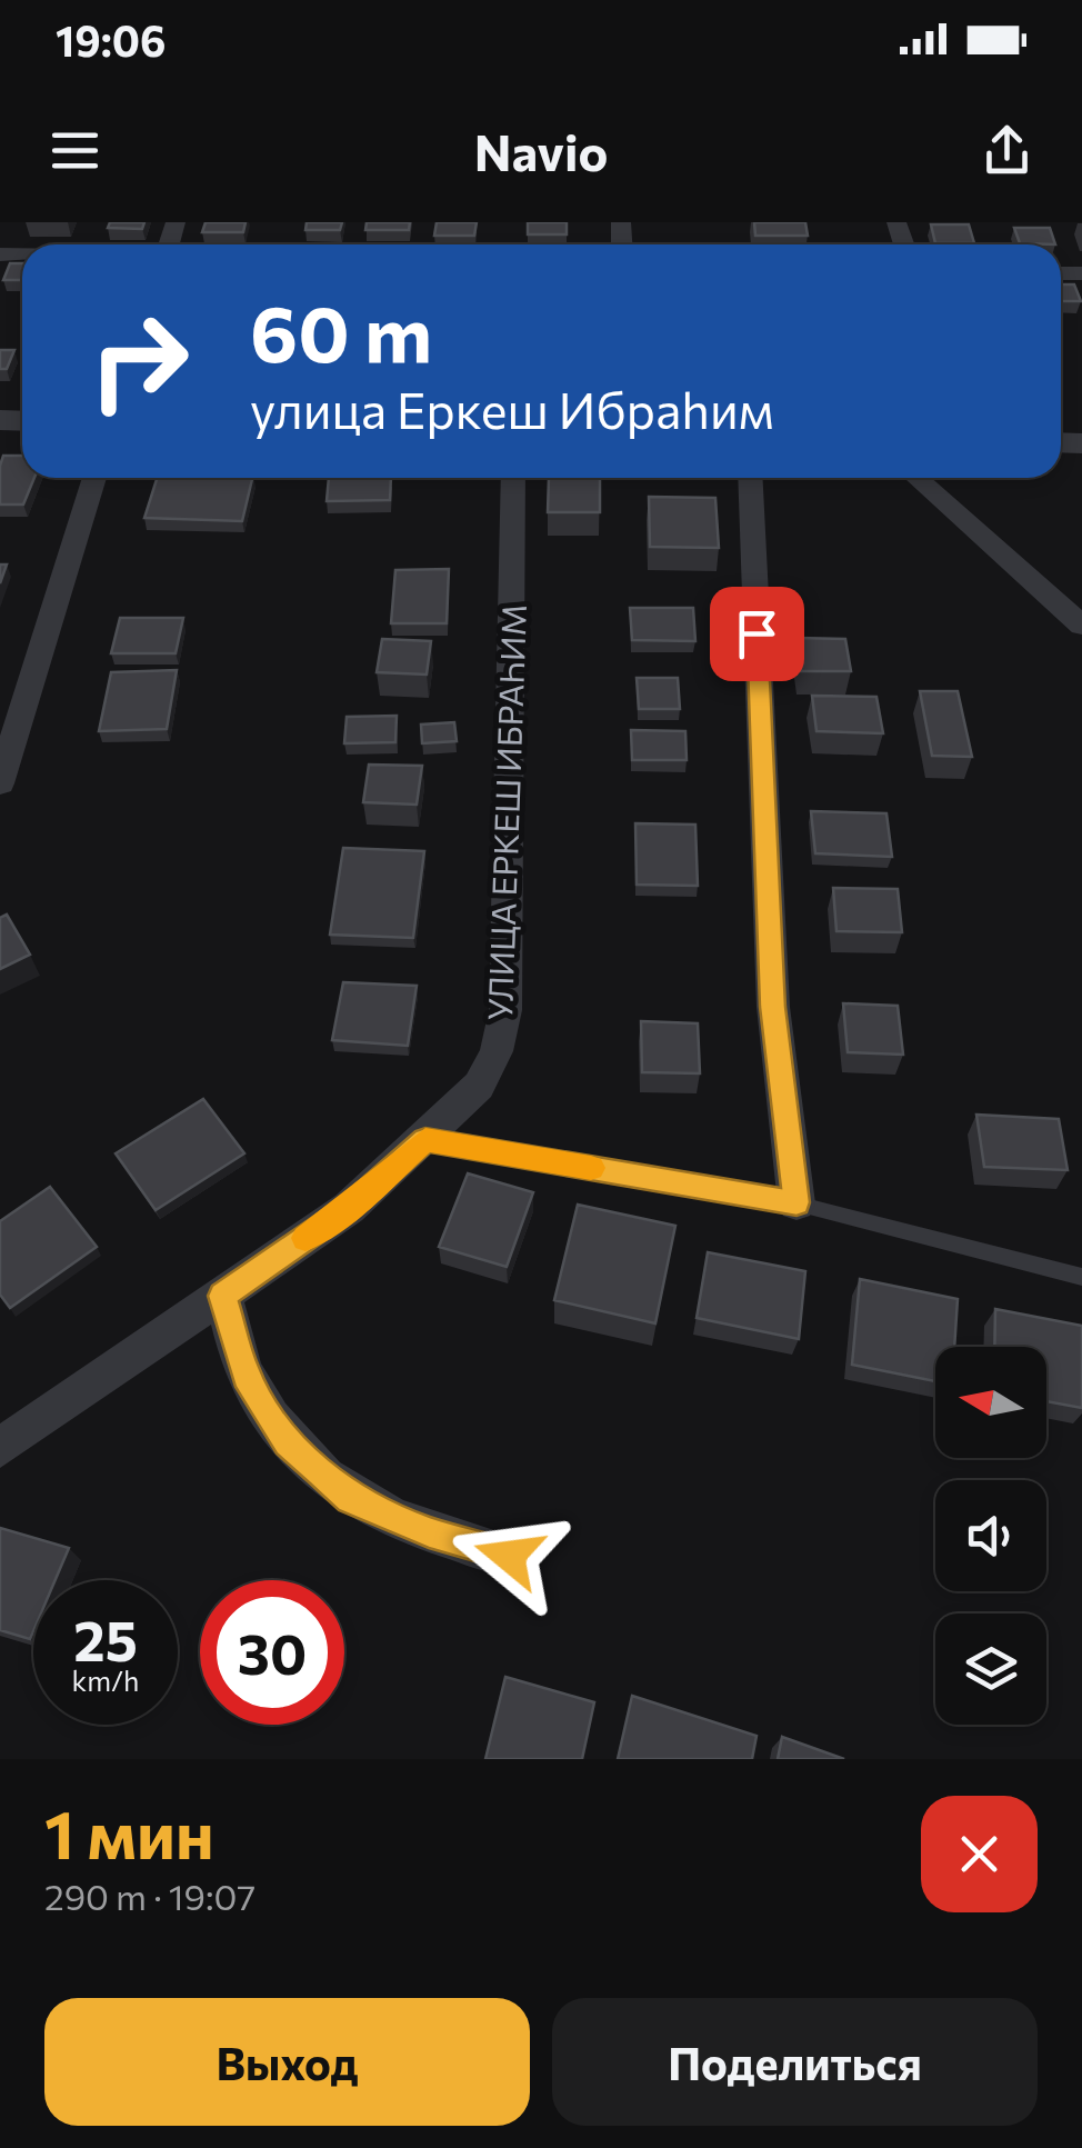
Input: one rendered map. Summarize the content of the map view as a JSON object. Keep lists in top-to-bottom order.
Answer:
{
  "streets": {
    "street": ["УЛИЦА ЕРКЕШ ИБРАҺИМ"]
  },
  "north": "left",
  "page": {
    "status": "19:06",
    "header": "Navio",
    "turn": ["60 m", "улица Еркеш Ибраһим"],
    "speed": "25 km/h",
    "limit": "30",
    "heading": ["1 мин", "290 m · 19:07"],
    "buttons": ["Выход", "Поделиться"]
  }
}
